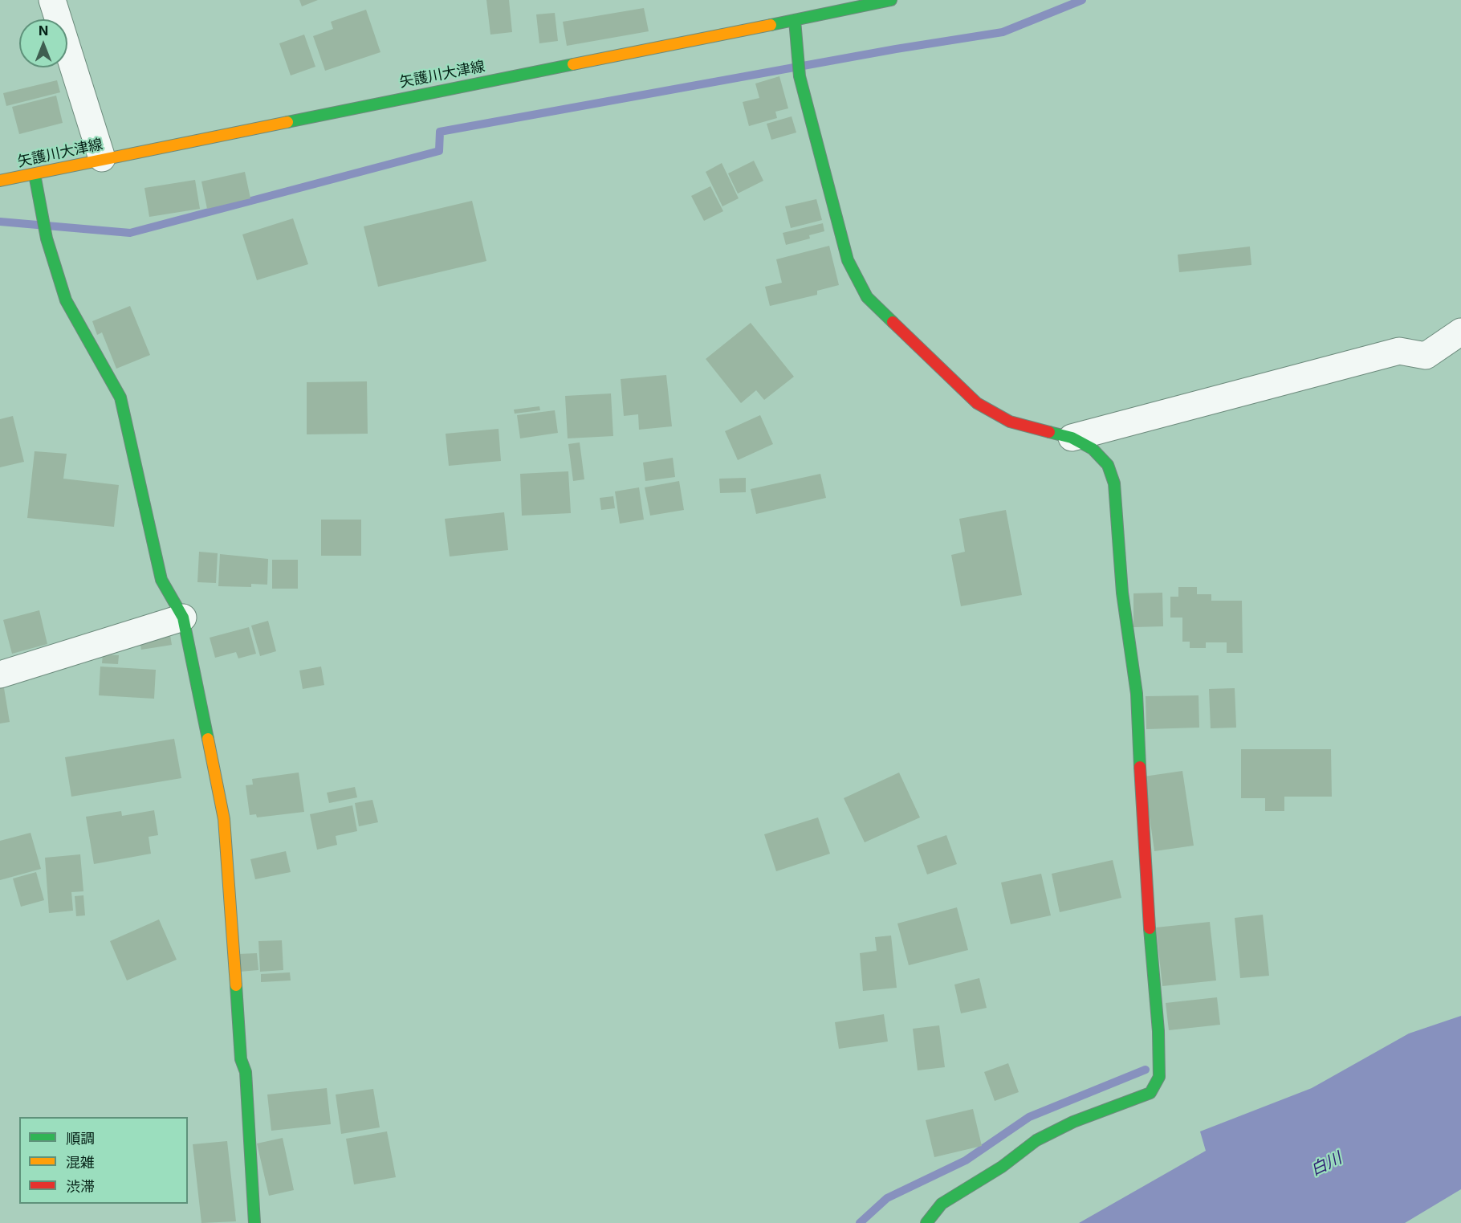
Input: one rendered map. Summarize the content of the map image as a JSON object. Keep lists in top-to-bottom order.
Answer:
{
  "streets": {
    "street": ["矢護川大津線"]
  },
  "water": ["白川"],
  "legend": ["順調", "混雑", "渋滞"],
  "north": "top"
}
